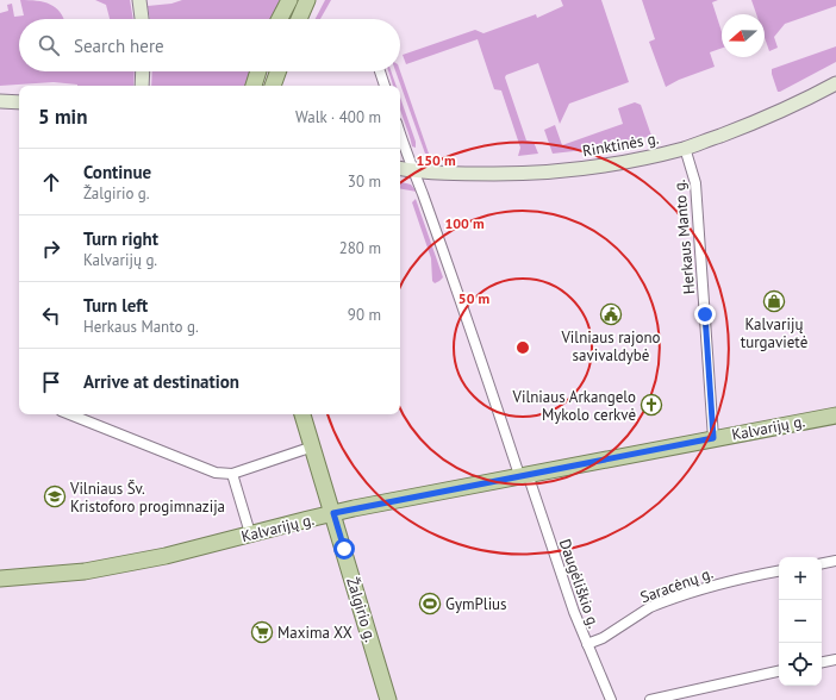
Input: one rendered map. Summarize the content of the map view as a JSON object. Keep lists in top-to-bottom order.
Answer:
{
  "streets": {
    "main road": ["Rinktinės g.", "Kalvarijų g.", "Žalgirio g."],
    "street": ["Herkaus Manto g.", "Daugėliškio g.", "Saracėnų g."]
  },
  "crossings": [
    ["Rinktinės g.", "Herkaus Manto g."],
    ["Rinktinės g.", "Daugėliškio g."],
    ["Herkaus Manto g.", "Kalvarijų g."],
    ["Kalvarijų g.", "Daugėliškio g."],
    ["Kalvarijų g.", "Žalgirio g."],
    ["Daugėliškio g.", "Saracėnų g."]
  ],
  "places": {
    "shop": ["Kalvarijų turgavietė"],
    "public building": ["Vilniaus rajono savivaldybė"],
    "church": ["Vilniaus Arkangelo Mykolo cerkvė"],
    "school or university": ["Vilniaus Šv. Kristoforo progimnazija"],
    "sports": ["GymPlius"],
    "supermarket": ["Maxima XX"]
  },
  "north": "left",
  "page": {
    "search": "Search here",
    "heading": ["5 min", "Walk · 400 m"],
    "list": [
      ["Continue", "Žalgirio g.", "30 m"],
      ["Turn right", "Kalvarijų g.", "280 m"],
      ["Turn left", "Herkaus Manto g.", "90 m"],
      "Arrive at destination"
    ],
    "map_buttons": ["+", "−"]
  },
  "rings": ["150 m", "100 m", "50 m"]
}
